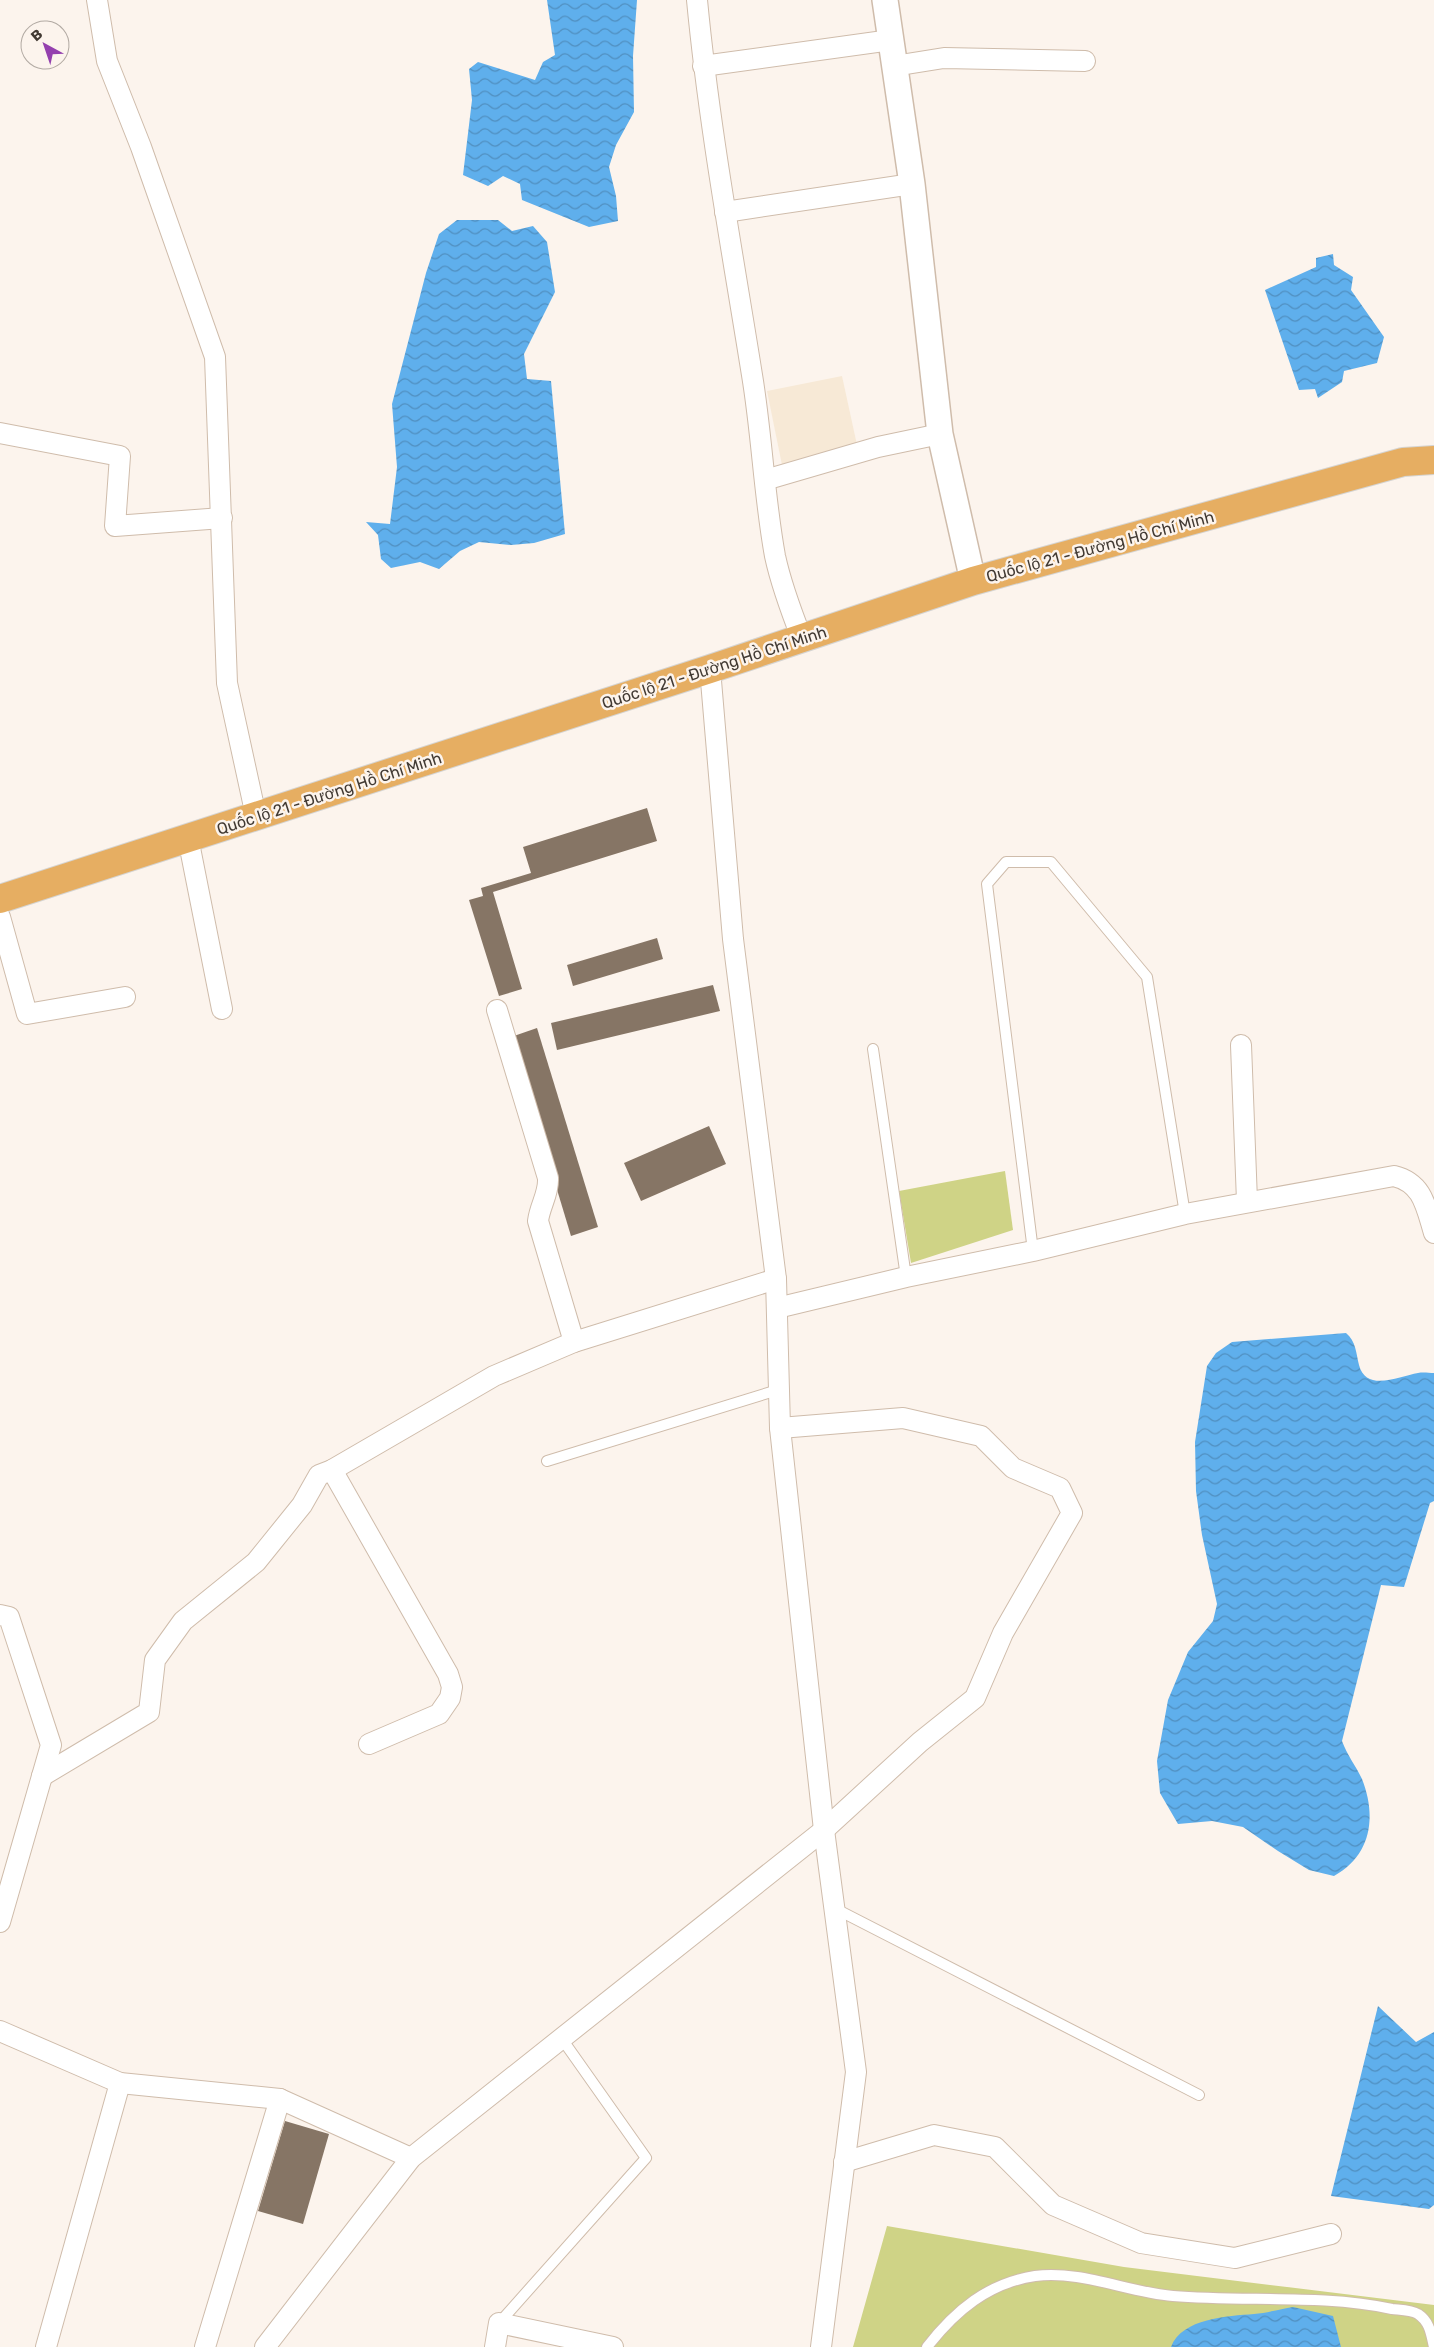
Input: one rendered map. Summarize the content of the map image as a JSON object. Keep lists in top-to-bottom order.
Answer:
{
  "streets": {
    "highway": ["Quốc lộ 21 - Đường Hồ Chí Minh"]
  },
  "north": "top left"
}
